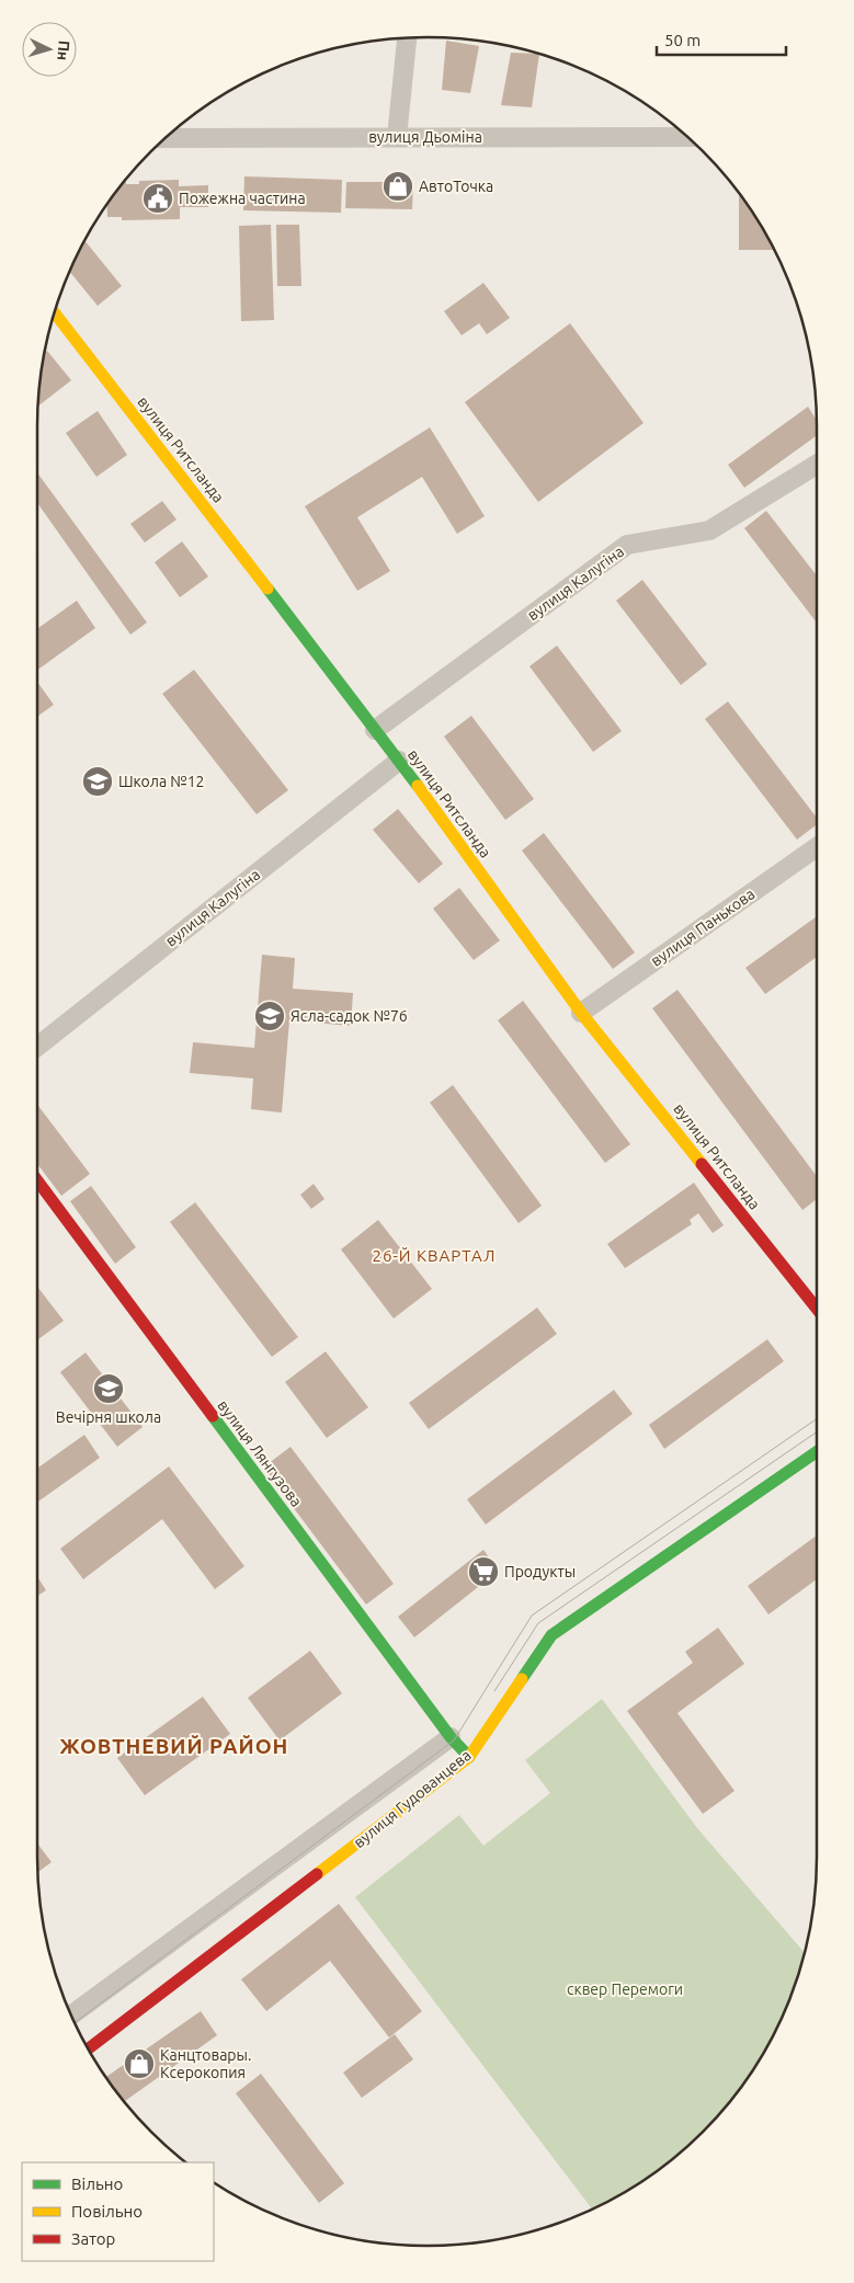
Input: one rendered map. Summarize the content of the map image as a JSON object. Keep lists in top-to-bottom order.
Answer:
{
  "streets": {
    "street": [
      "вулиця Дьоміна",
      "вулиця Ритсланда",
      "вулиця Калугіна",
      "вулиця Панькова",
      "вулиця Лянгузова",
      "вулиця Гудованцева"
    ]
  },
  "crossings": [
    ["вулиця Ритсланда", "вулиця Калугіна"],
    ["вулиця Ритсланда", "вулиця Панькова"],
    ["вулиця Лянгузова", "вулиця Гудованцева"]
  ],
  "districts": ["26-Й КВАРТАЛ", "ЖОВТНЕВИЙ РАЙОН"],
  "parks": ["сквер Перемоги"],
  "places": {
    "shop": ["АвтоТочка", "Канцтовары. Ксерокопия"],
    "public building": ["Пожежна частина"],
    "school or university": ["Школа №12", "Ясла-садок №76", "Вечірня школа"],
    "supermarket": ["Продукты"]
  },
  "legend": ["Вільно", "Повільно", "Затор"],
  "scale_bar": "50 m",
  "north": "right"
}
